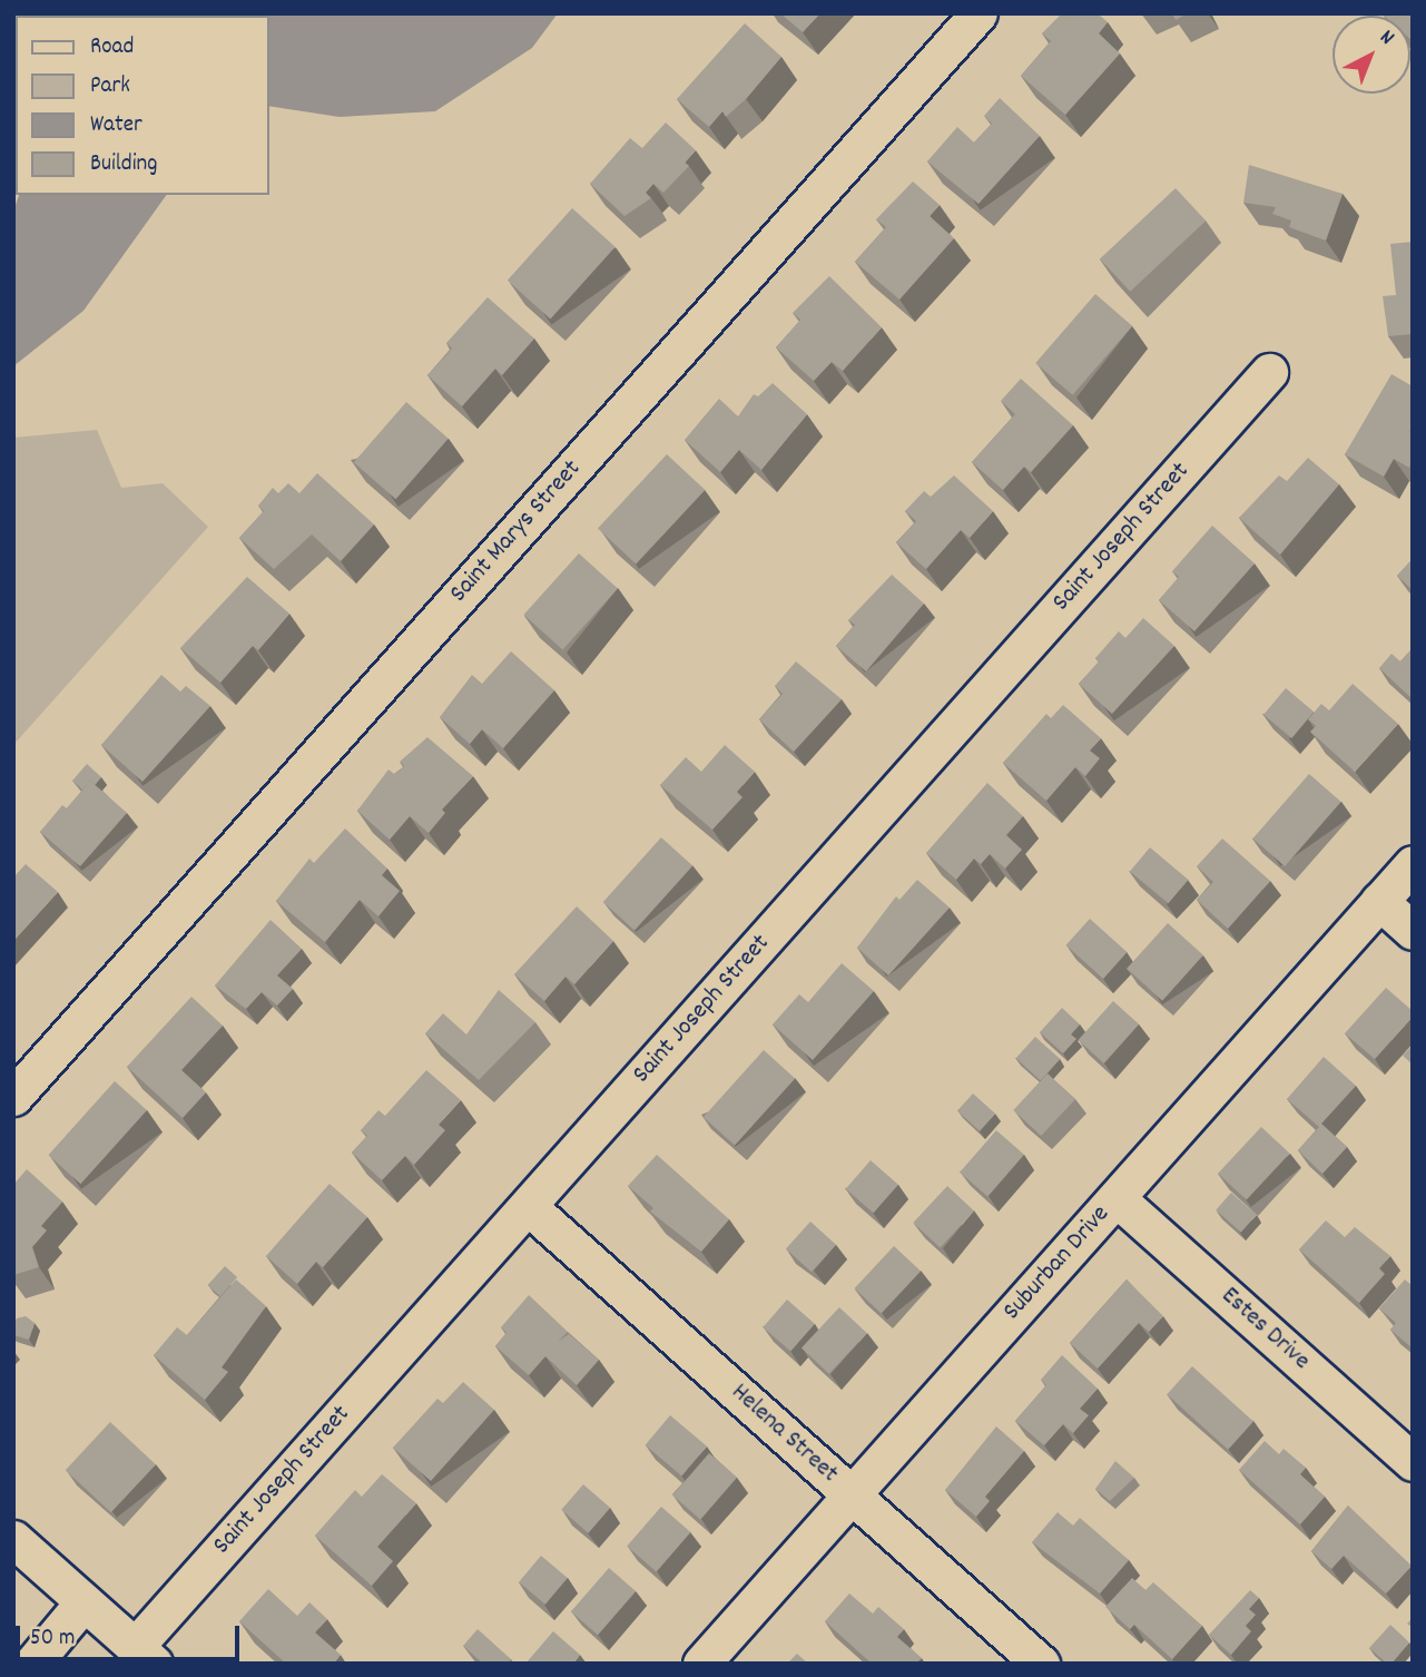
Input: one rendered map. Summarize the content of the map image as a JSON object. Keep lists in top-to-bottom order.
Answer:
{
  "streets": {
    "street": [
      "Saint Marys Street",
      "Saint Joseph Street",
      "Suburban Drive",
      "Estes Drive",
      "Helena Street"
    ]
  },
  "crossings": [
    ["Saint Joseph Street", "Helena Street"],
    ["Suburban Drive", "Estes Drive"],
    ["Suburban Drive", "Helena Street"]
  ],
  "legend": [
    "Road",
    "Park",
    "Water",
    "Building"
  ],
  "scale_bar": "50 m",
  "north": "top right"
}
